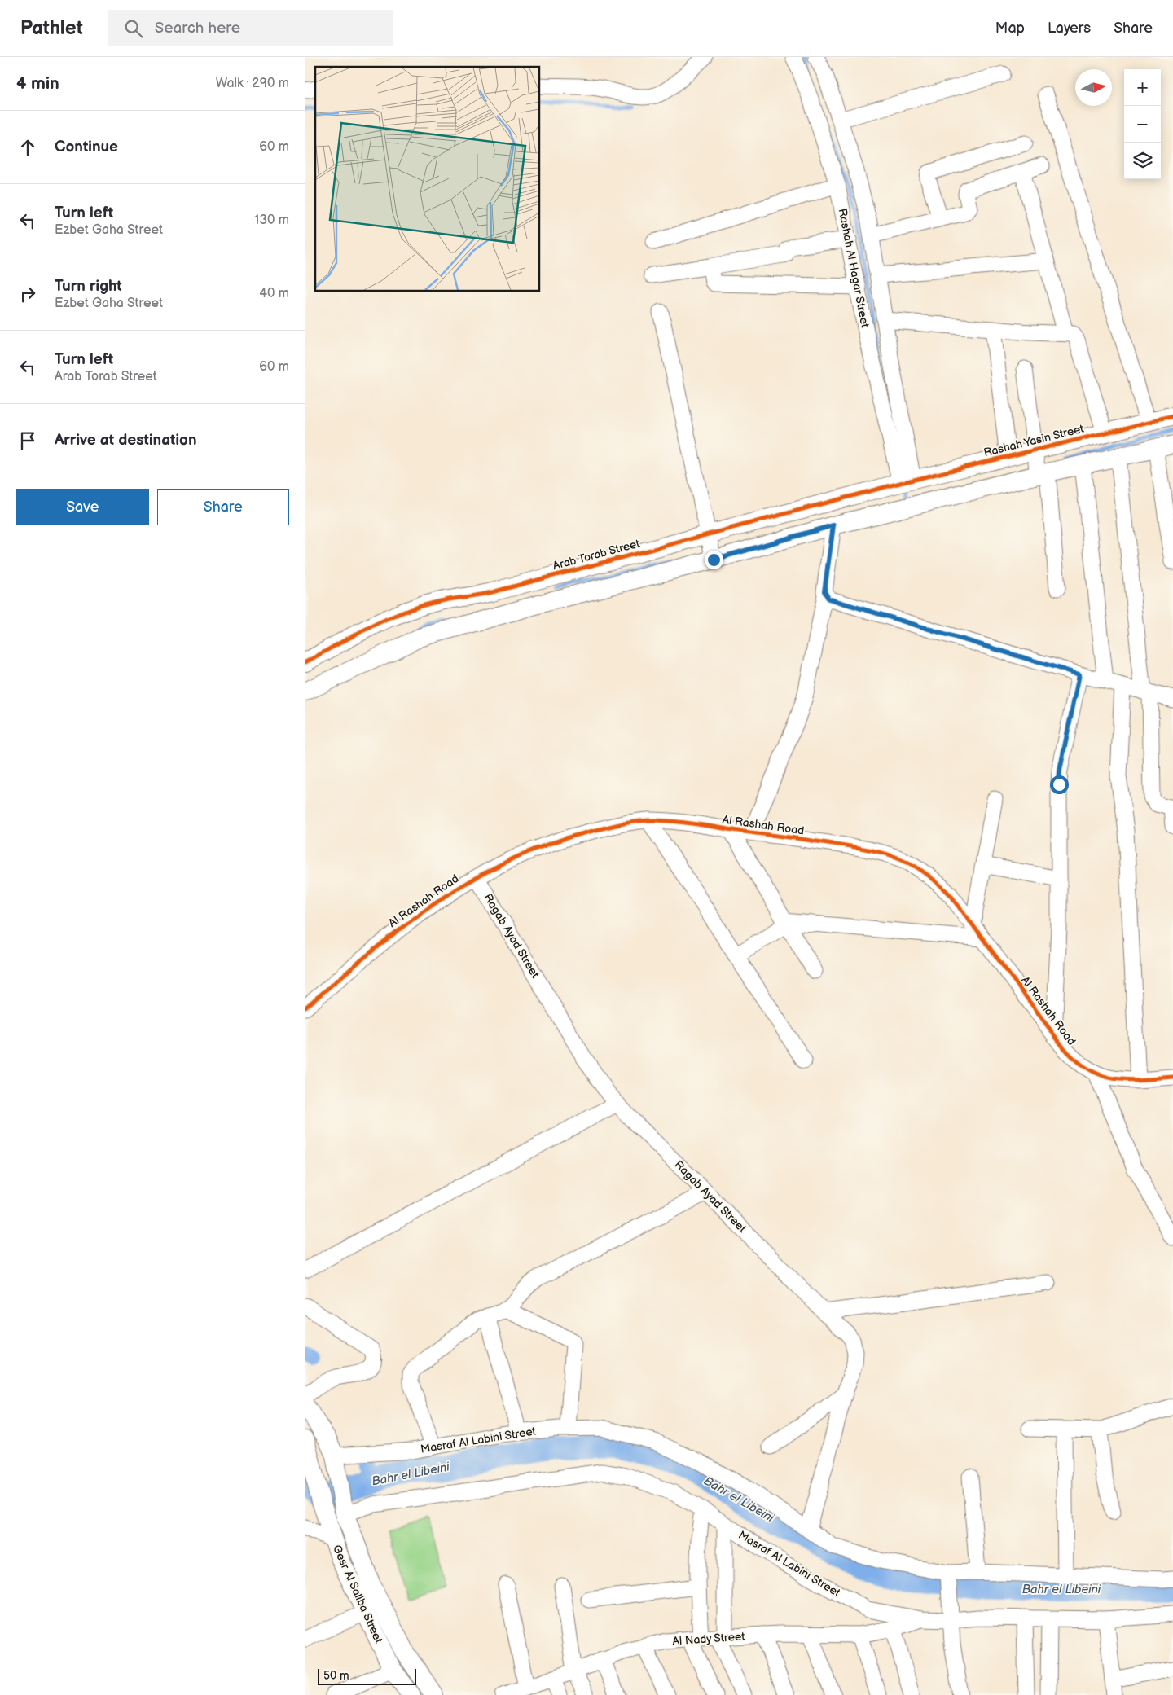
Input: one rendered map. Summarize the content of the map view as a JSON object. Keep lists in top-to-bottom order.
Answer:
{
  "streets": {
    "street": [
      "Rashah Al Hagar Street",
      "Rashah Yasin Street",
      "Arab Torab Street",
      "Al Rashah Road",
      "Ragab Ayad Street",
      "Masraf Al Labini Street",
      "Gesr Al Saliba Street",
      "Al Nady Street"
    ]
  },
  "crossings": [
    ["Rashah Al Hagar Street", "Rashah Yasin Street"],
    ["Rashah Al Hagar Street", "Arab Torab Street"],
    ["Rashah Yasin Street", "Arab Torab Street"],
    ["Al Rashah Road", "Ragab Ayad Street"],
    ["Ragab Ayad Street", "Masraf Al Labini Street"],
    ["Masraf Al Labini Street", "Gesr Al Saliba Street"],
    ["Masraf Al Labini Street", "Al Nady Street"]
  ],
  "water": ["Bahr el Libeini"],
  "scale_bar": "50 m",
  "north": "right",
  "page": {
    "header": "Pathlet",
    "search": "Search here",
    "nav": ["Map", "Layers", "Share"],
    "heading": ["4 min", "Walk · 290 m"],
    "map_buttons": ["+", "−"],
    "list": [
      ["Continue", "60 m"],
      ["Turn left", "Ezbet Gaha Street", "130 m"],
      ["Turn right", "Ezbet Gaha Street", "40 m"],
      ["Turn left", "Arab Torab Street", "60 m"],
      "Arrive at destination"
    ],
    "buttons": ["Save", "Share"],
    "scale": "50 m"
  }
}
